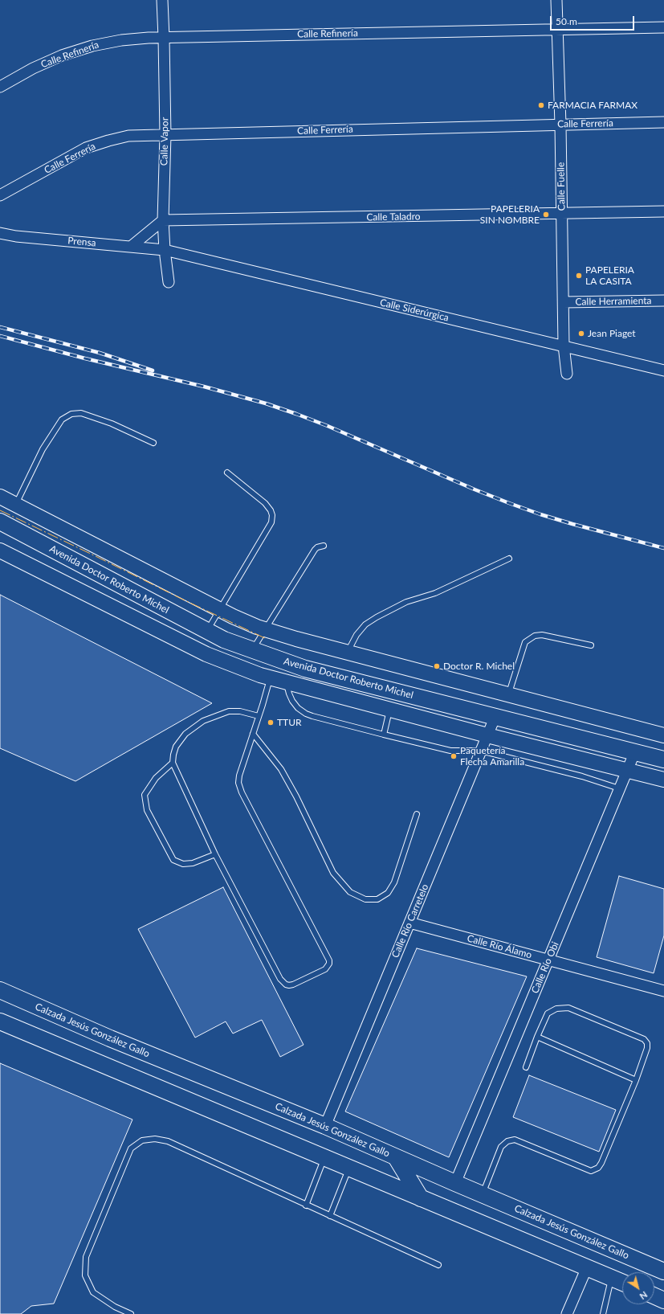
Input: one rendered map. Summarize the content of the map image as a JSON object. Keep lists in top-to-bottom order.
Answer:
{
  "streets": {
    "main road": ["Avenida Doctor Roberto Michel", "Calzada Jesús González Gallo"],
    "street": [
      "Calle Refinería",
      "Calle Ferrería",
      "Calle Vapor",
      "Calle Fuelle",
      "Calle Taladro",
      "Prensa",
      "Calle Herramienta",
      "Calle Siderúrgica",
      "Calle Río Carretelo",
      "Calle Río Álamo",
      "Calle Río Obi"
    ]
  },
  "crossings": [
    ["Calle Refinería", "Calle Vapor"],
    ["Calle Refinería", "Calle Fuelle"],
    ["Calle Ferrería", "Calle Vapor"],
    ["Calle Ferrería", "Calle Fuelle"],
    ["Calle Vapor", "Calle Taladro"],
    ["Calle Vapor", "Prensa"],
    ["Calle Vapor", "Calle Siderúrgica"],
    ["Calle Fuelle", "Calle Taladro"],
    ["Calle Fuelle", "Calle Herramienta"],
    ["Calle Fuelle", "Calle Siderúrgica"],
    ["Prensa", "Calle Siderúrgica"],
    ["Avenida Doctor Roberto Michel", "Calle Río Carretelo"],
    ["Avenida Doctor Roberto Michel", "Calle Río Obi"],
    ["Calle Río Carretelo", "Calle Río Álamo"],
    ["Calle Río Carretelo", "Calzada Jesús González Gallo"],
    ["Calle Río Álamo", "Calle Río Obi"],
    ["Calle Río Obi", "Calzada Jesús González Gallo"]
  ],
  "places": [
    "FARMACIA FARMAX",
    "PAPELERIA SIN NOMBRE",
    "PAPELERIA LA CASITA",
    "Jean Piaget",
    "Doctor R. Michel",
    "TTUR",
    "Paquetería Flecha Amarilla"
  ],
  "scale_bar": "50 m",
  "north": "bottom right"
}
